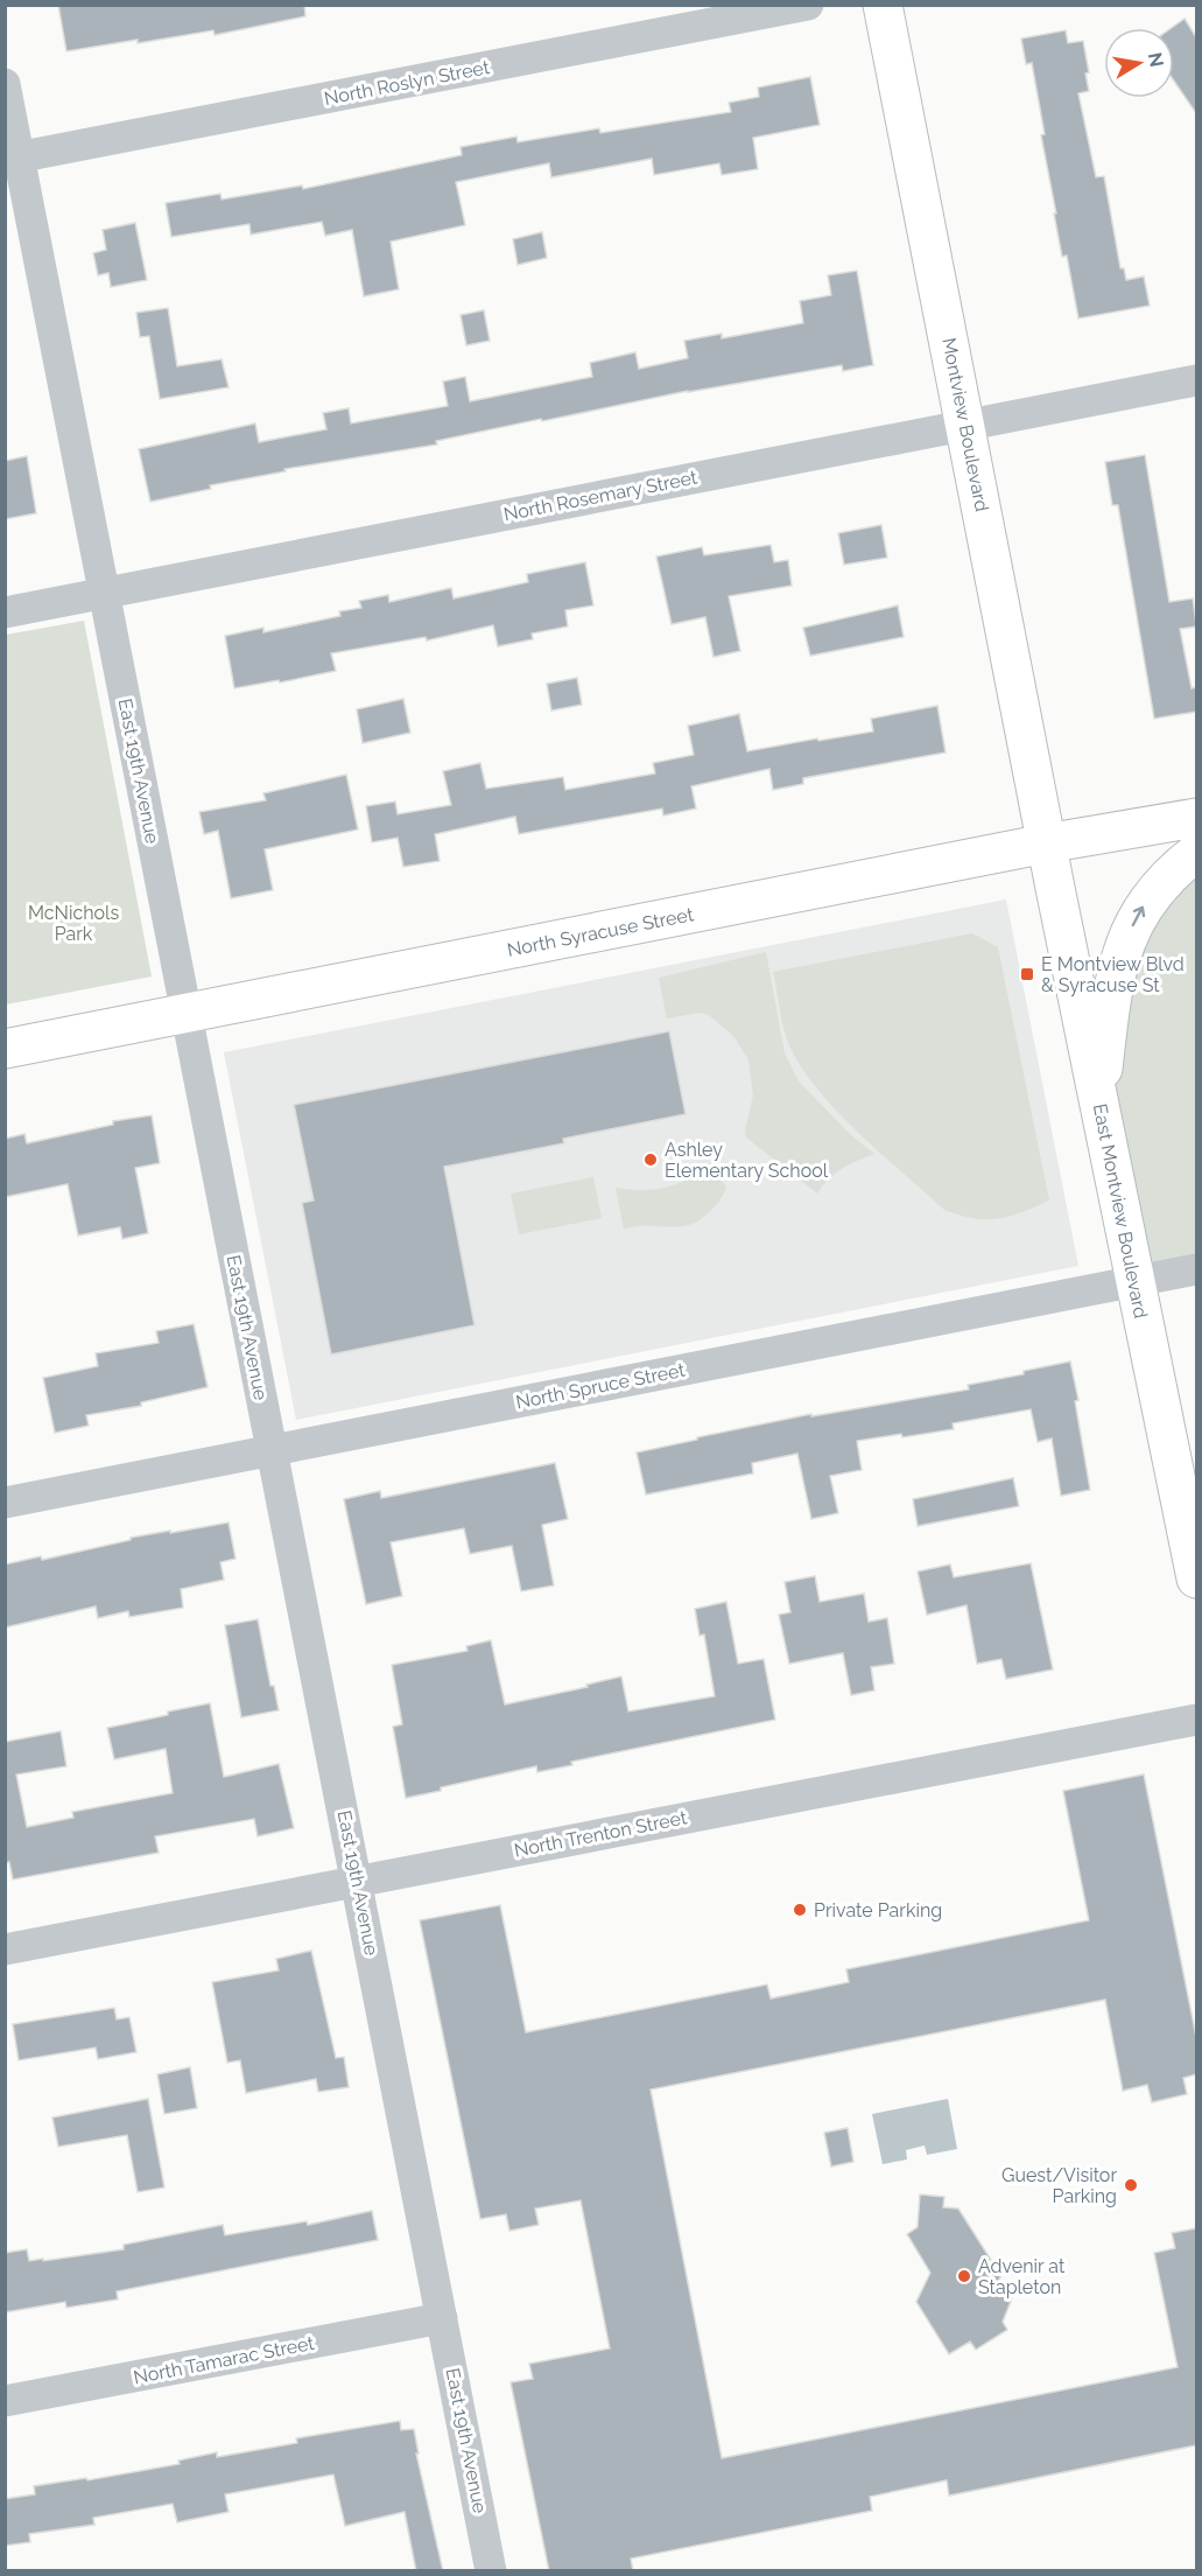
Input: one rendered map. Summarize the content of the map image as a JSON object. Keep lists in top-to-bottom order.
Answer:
{
  "streets": {
    "main road": ["Montview Boulevard", "North Syracuse Street", "East Montview Boulevard"],
    "street": [
      "North Roslyn Street",
      "North Rosemary Street",
      "East 19th Avenue",
      "North Spruce Street",
      "North Trenton Street",
      "North Tamarac Street"
    ]
  },
  "crossings": [
    ["North Roslyn Street", "East 19th Avenue"],
    ["Montview Boulevard", "North Rosemary Street"],
    ["Montview Boulevard", "North Syracuse Street"],
    ["Montview Boulevard", "East Montview Boulevard"],
    ["North Rosemary Street", "East 19th Avenue"],
    ["East 19th Avenue", "North Syracuse Street"],
    ["East 19th Avenue", "North Spruce Street"],
    ["East 19th Avenue", "North Trenton Street"],
    ["East 19th Avenue", "North Tamarac Street"],
    ["North Syracuse Street", "East Montview Boulevard"],
    ["East Montview Boulevard", "North Spruce Street"]
  ],
  "parks": ["McNichols Park"],
  "places": {
    "transit": ["E Montview Blvd & Syracuse St"],
    "other": [
      "Ashley Elementary School",
      "Private Parking",
      "Guest/Visitor Parking",
      "Advenir at Stapleton"
    ]
  },
  "north": "right"
}
